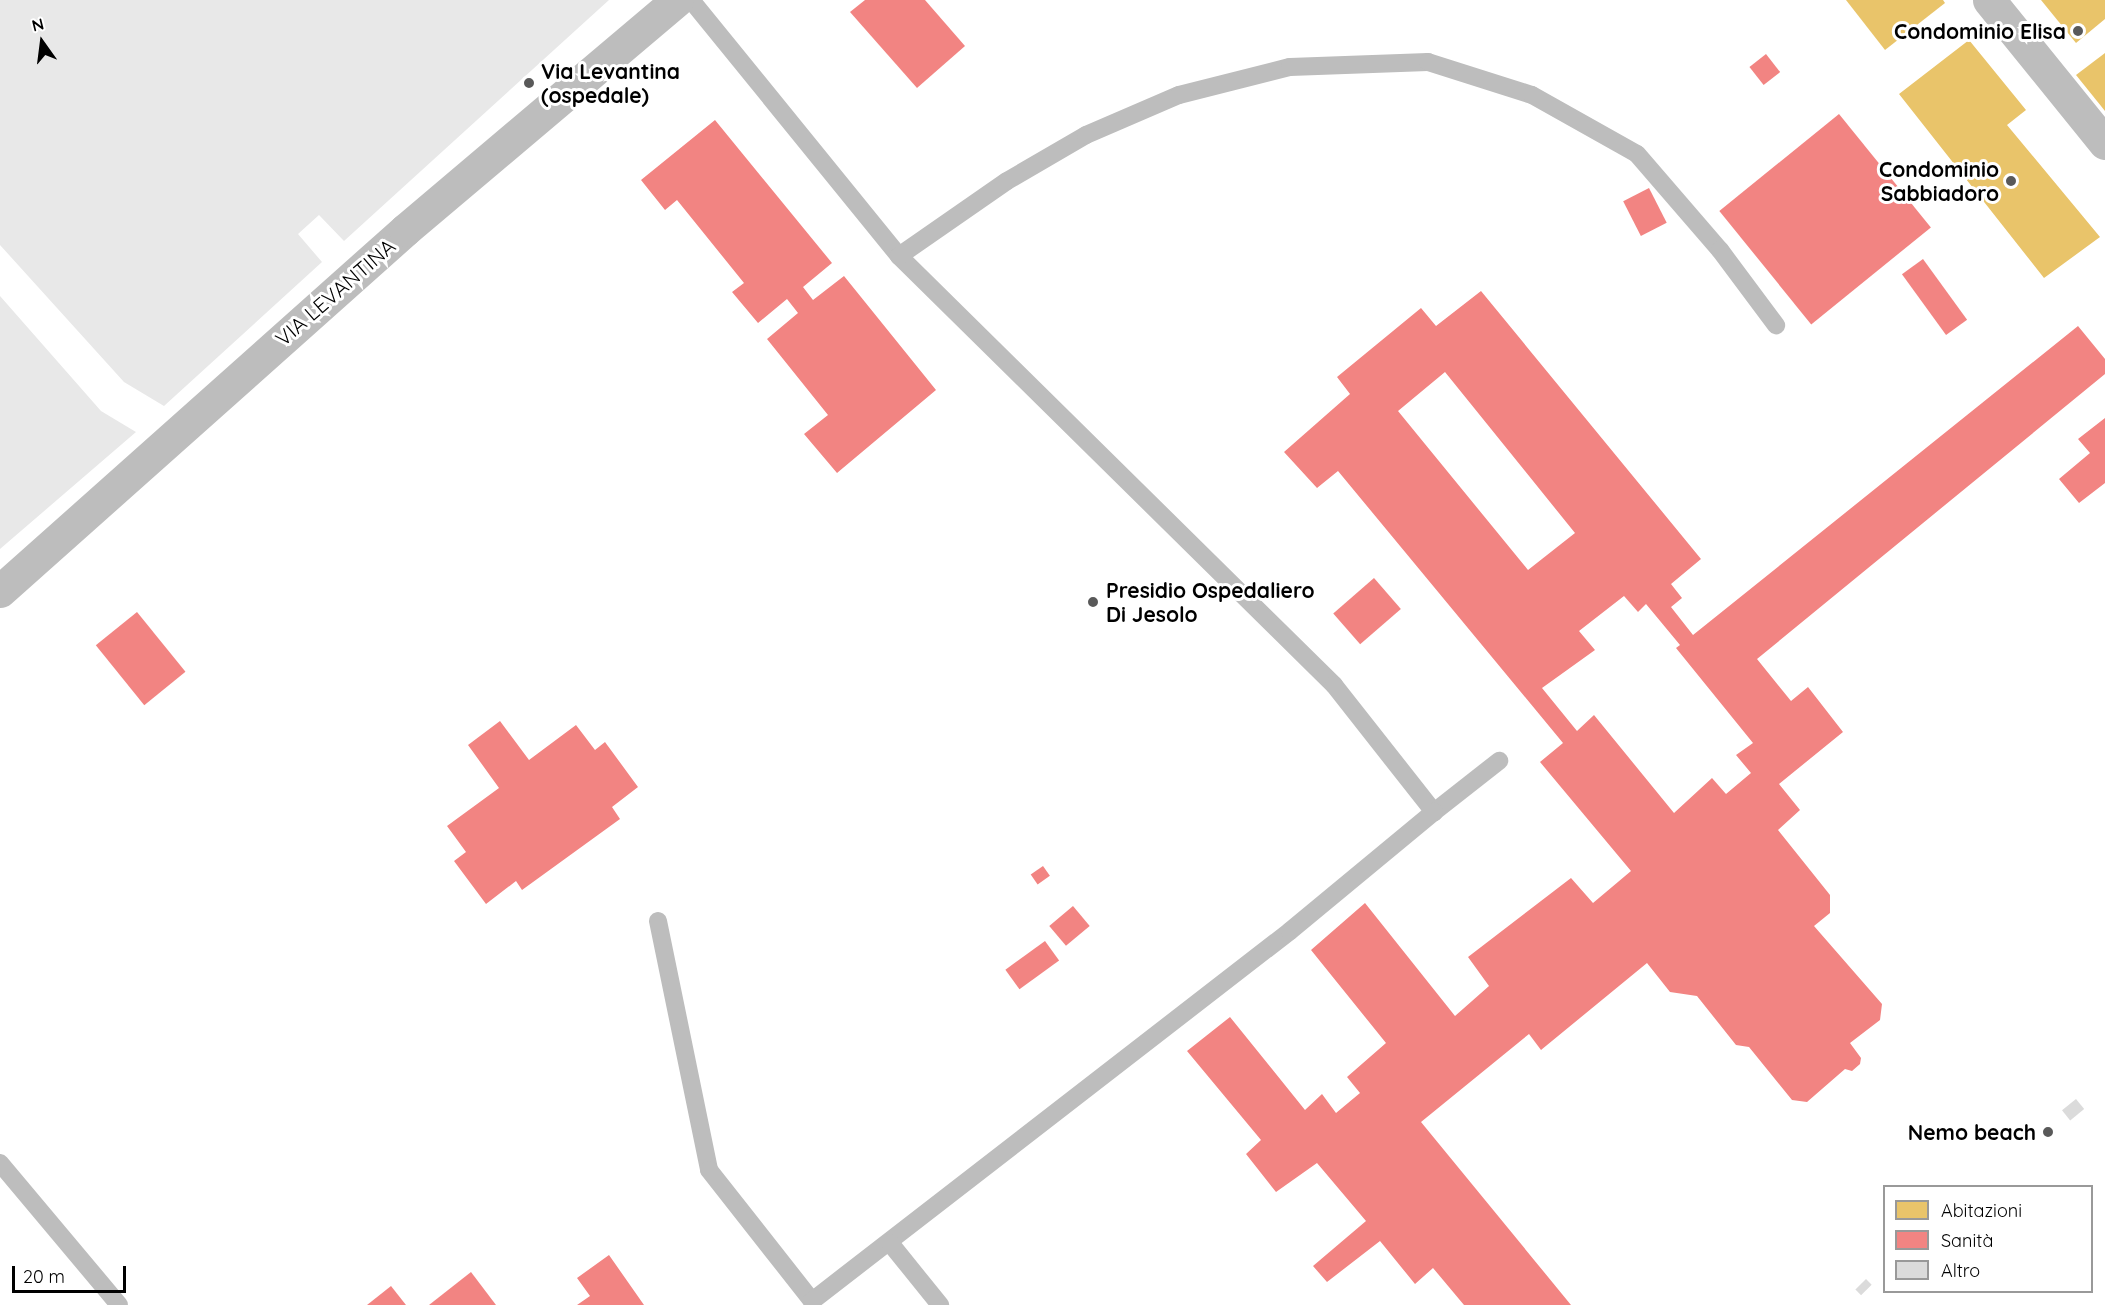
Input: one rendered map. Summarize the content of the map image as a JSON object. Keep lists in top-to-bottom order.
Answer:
{
  "streets": {
    "street": ["VIA LEVANTINA"]
  },
  "places": [
    "Condominio Elisa",
    "Via Levantina (ospedale)",
    "Condominio Sabbiadoro",
    "Presidio Ospedaliero Di Jesolo",
    "Nemo beach"
  ],
  "legend": ["Abitazioni", "Sanità", "Altro"],
  "scale_bar": "20 m",
  "north": "top"
}
